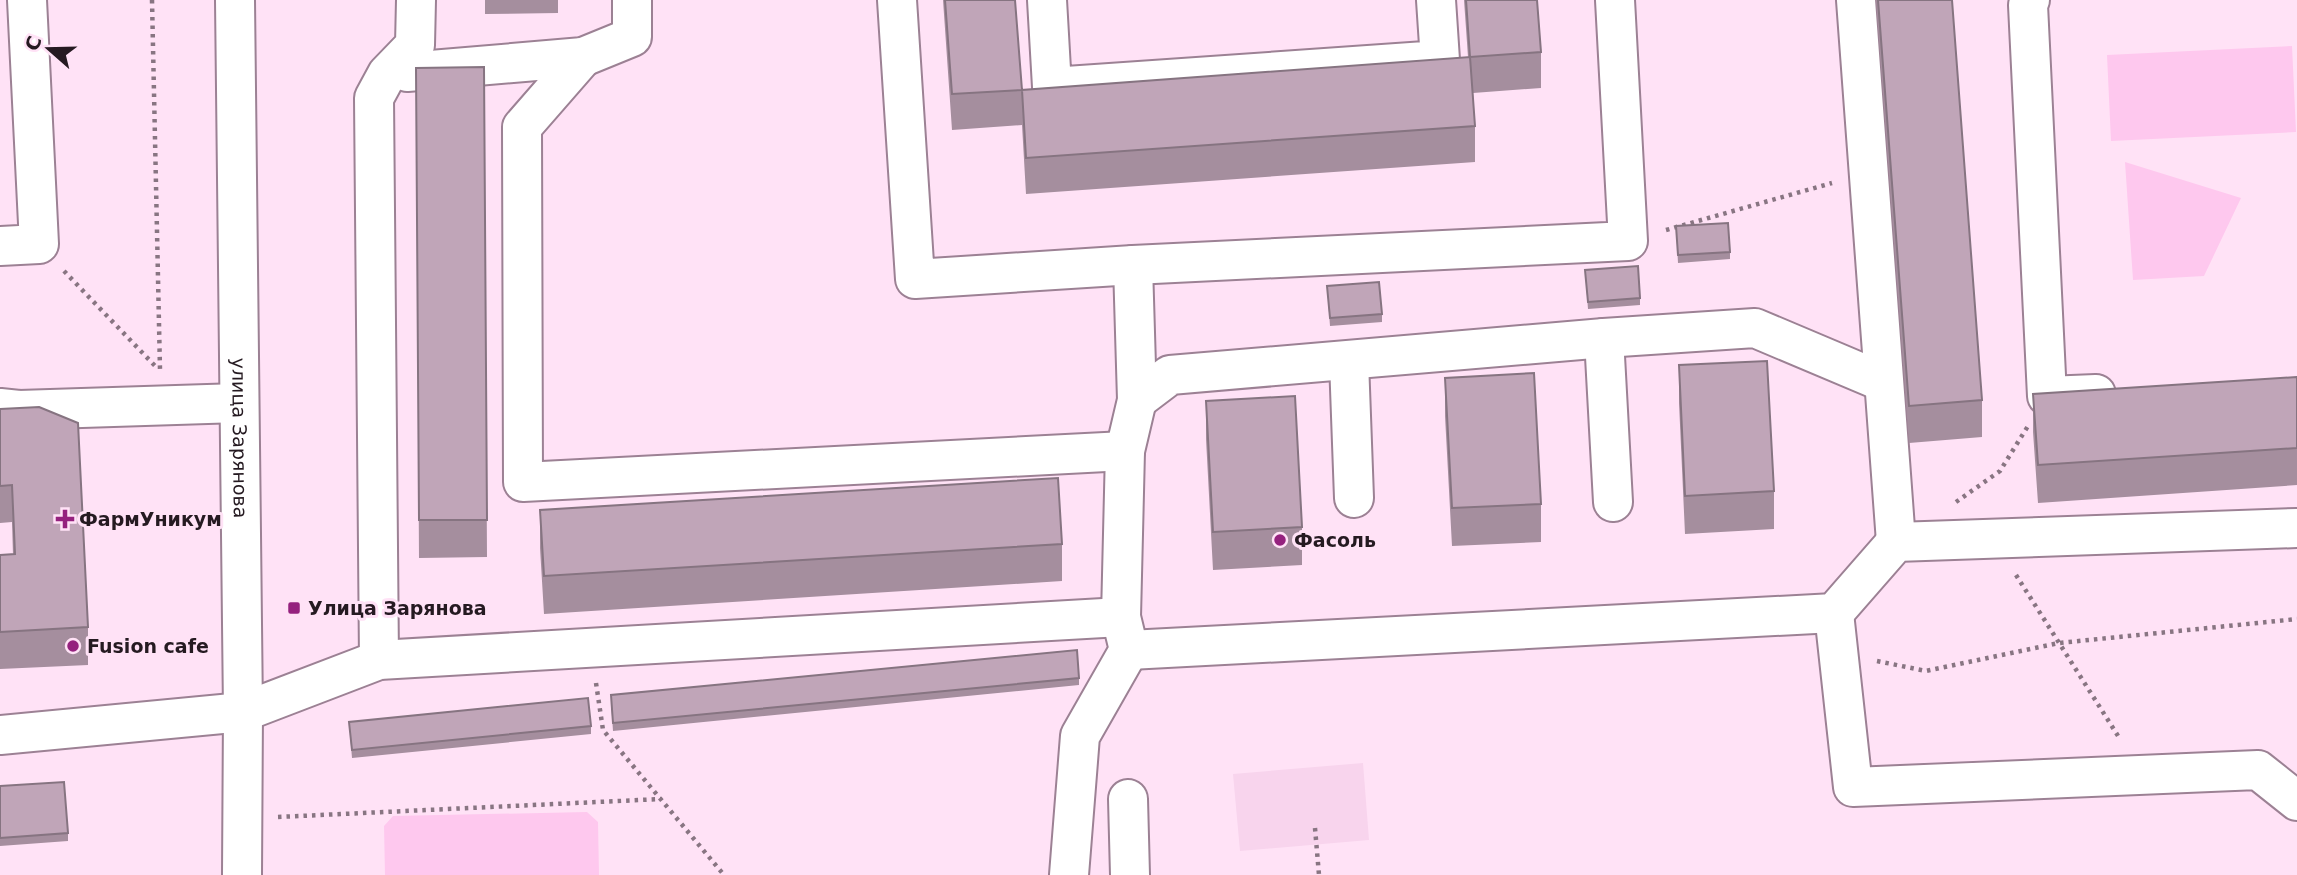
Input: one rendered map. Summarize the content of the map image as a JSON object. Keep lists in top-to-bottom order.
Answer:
{
  "streets": {
    "street": ["улица Зарянова"]
  },
  "places": {
    "health": ["ФармУникум"],
    "other": ["Фасоль", "Fusion cafe"],
    "transit": ["Улица Зарянова"]
  },
  "north": "left"
}
